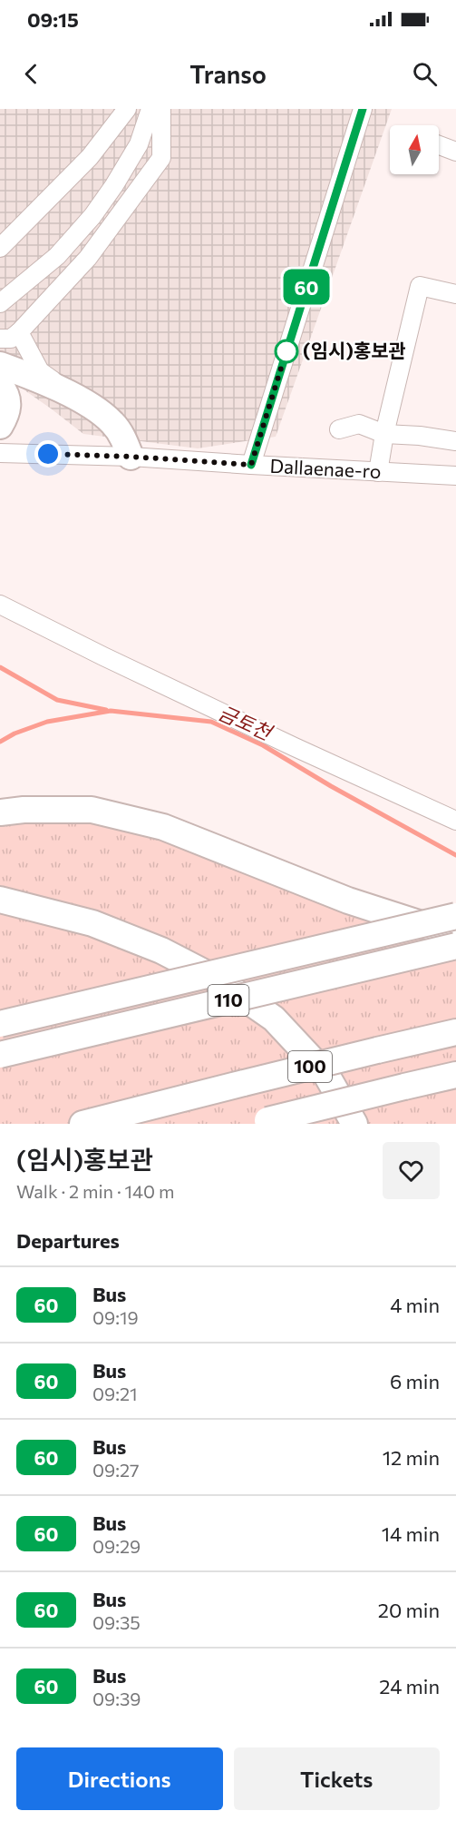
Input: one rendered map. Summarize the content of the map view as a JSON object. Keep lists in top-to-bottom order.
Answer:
{
  "streets": {
    "highway": ["110", "100"],
    "street": ["Dallaenae-ro"]
  },
  "water": ["금토천"],
  "places": ["(임시)홍보관"],
  "lines": ["bus line 60"],
  "north": "top",
  "page": {
    "status": "09:15",
    "header": "Transo",
    "on_map": "60",
    "heading": [
      ["(임시)홍보관", "Walk · 2 min · 140 m"],
      "Departures"
    ],
    "list": [
      {
        "mark": "60",
        "name": "Bus",
        "note": "09:19",
        "value": "4 min"
      },
      {
        "mark": "60",
        "name": "Bus",
        "note": "09:21",
        "value": "6 min"
      },
      {
        "mark": "60",
        "name": "Bus",
        "note": "09:27",
        "value": "12 min"
      },
      {
        "mark": "60",
        "name": "Bus",
        "note": "09:29",
        "value": "14 min"
      },
      {
        "mark": "60",
        "name": "Bus",
        "note": "09:35",
        "value": "20 min"
      },
      {
        "mark": "60",
        "name": "Bus",
        "note": "09:39",
        "value": "24 min"
      }
    ],
    "buttons": ["Directions", "Tickets"]
  }
}
